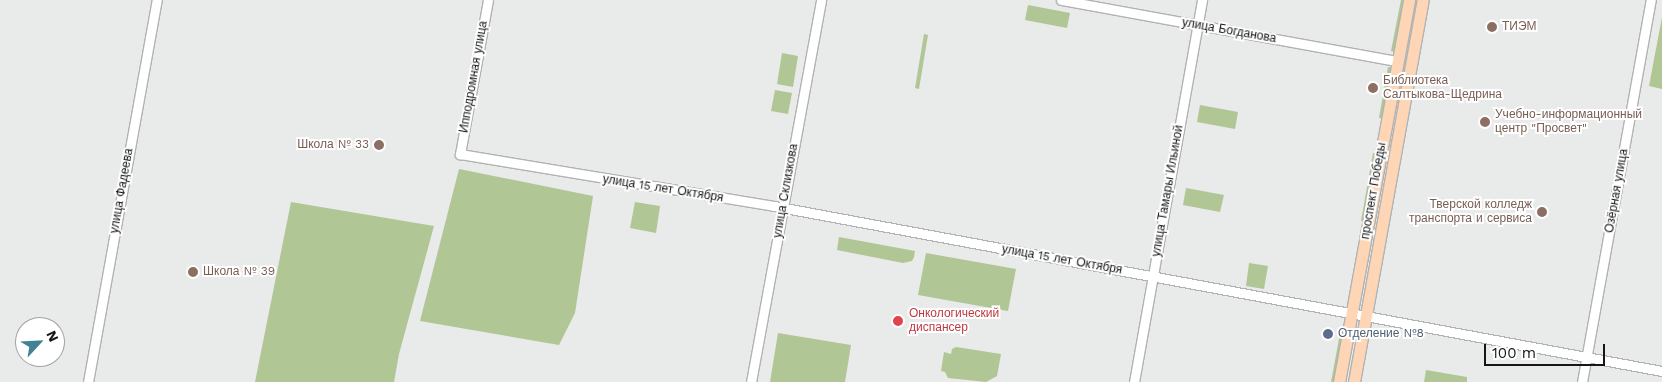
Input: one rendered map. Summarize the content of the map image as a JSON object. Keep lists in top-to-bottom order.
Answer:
{
  "streets": {
    "main road": ["проспект Победы"],
    "street": [
      "улица Богданова",
      "Ипподромная улица",
      "улица 15 лет Октября",
      "улица Фадеева",
      "улица Склизкова",
      "улица Тамары Ильиной",
      "Озёрная улица"
    ]
  },
  "crossings": [
    ["улица Богданова", "улица Тамары Ильиной"],
    ["улица Богданова", "проспект Победы"],
    ["Ипподромная улица", "улица 15 лет Октября"],
    ["улица 15 лет Октября", "улица Склизкова"],
    ["улица 15 лет Октября", "улица Тамары Ильиной"],
    ["улица 15 лет Октября", "проспект Победы"],
    ["улица 15 лет Октября", "Озёрная улица"]
  ],
  "places": [
    "ТИЭМ",
    "Библиотека Салтыкова-Щедрина",
    "Учебно-информационный центр \"Просвет\"",
    "Школа № 33",
    "Тверской колледж транспорта и сервиса",
    "Школа № 39",
    "Онкологический диспансер",
    "Отделение №8"
  ],
  "scale_bar": "100 m",
  "north": "top right"
}
